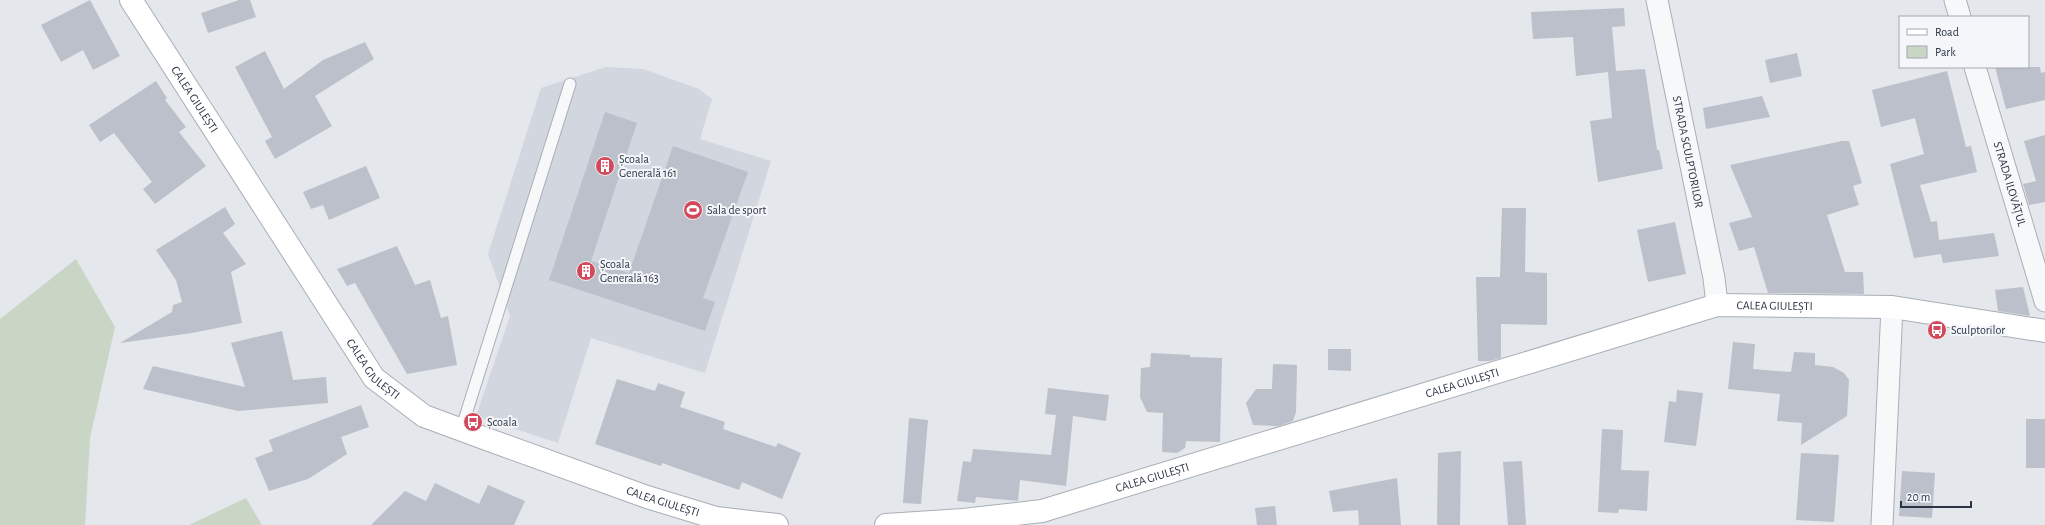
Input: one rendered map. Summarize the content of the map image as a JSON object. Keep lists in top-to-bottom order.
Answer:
{
  "streets": {
    "main road": ["CALEA GIULEȘTI"],
    "street": ["STRADA SCULPTORILOR", "STRADA ILOVĂȚUL"]
  },
  "crossings": [
    ["CALEA GIULEȘTI", "STRADA SCULPTORILOR"]
  ],
  "places": {
    "building": ["Școala Generală 161", "Școala Generală 163"],
    "sports": ["Sala de sport"],
    "bus stop": ["Sculptorilor", "Școala"]
  },
  "legend": ["Road", "Park"],
  "scale_bar": "20 m"
}
